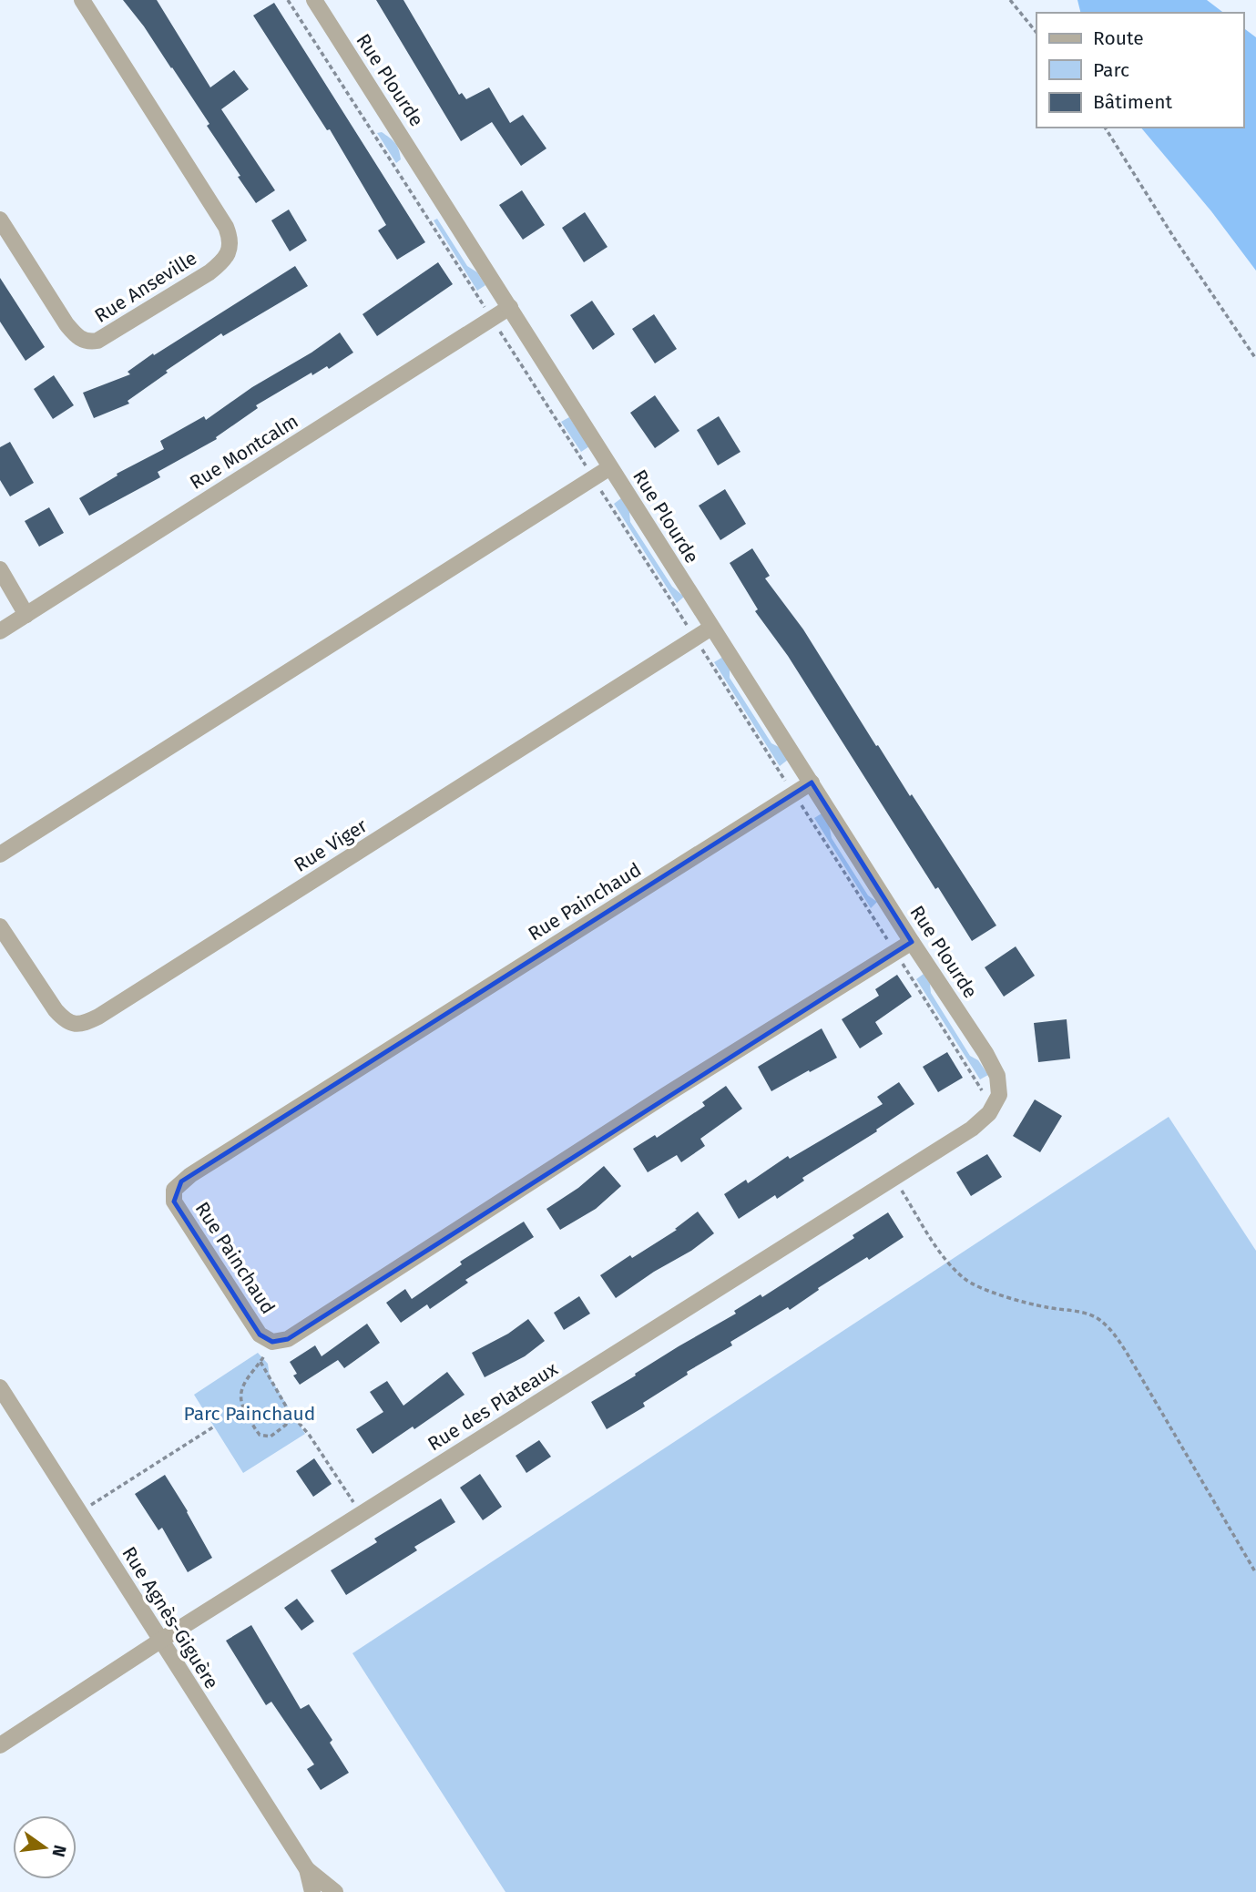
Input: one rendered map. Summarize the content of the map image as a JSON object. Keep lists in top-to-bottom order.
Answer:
{
  "streets": {
    "street": [
      "Rue Plourde",
      "Rue Anseville",
      "Rue Montcalm",
      "Rue Viger",
      "Rue Painchaud",
      "Rue des Plateaux",
      "Rue Agnès-Giguère"
    ]
  },
  "crossings": [
    ["Rue Plourde", "Rue Montcalm"],
    ["Rue Plourde", "Rue Viger"],
    ["Rue Plourde", "Rue Painchaud"],
    ["Rue Plourde", "Rue des Plateaux"],
    ["Rue des Plateaux", "Rue Agnès-Giguère"]
  ],
  "parks": ["Parc Painchaud"],
  "legend": ["Route", "Parc", "Bâtiment"],
  "north": "right"
}
